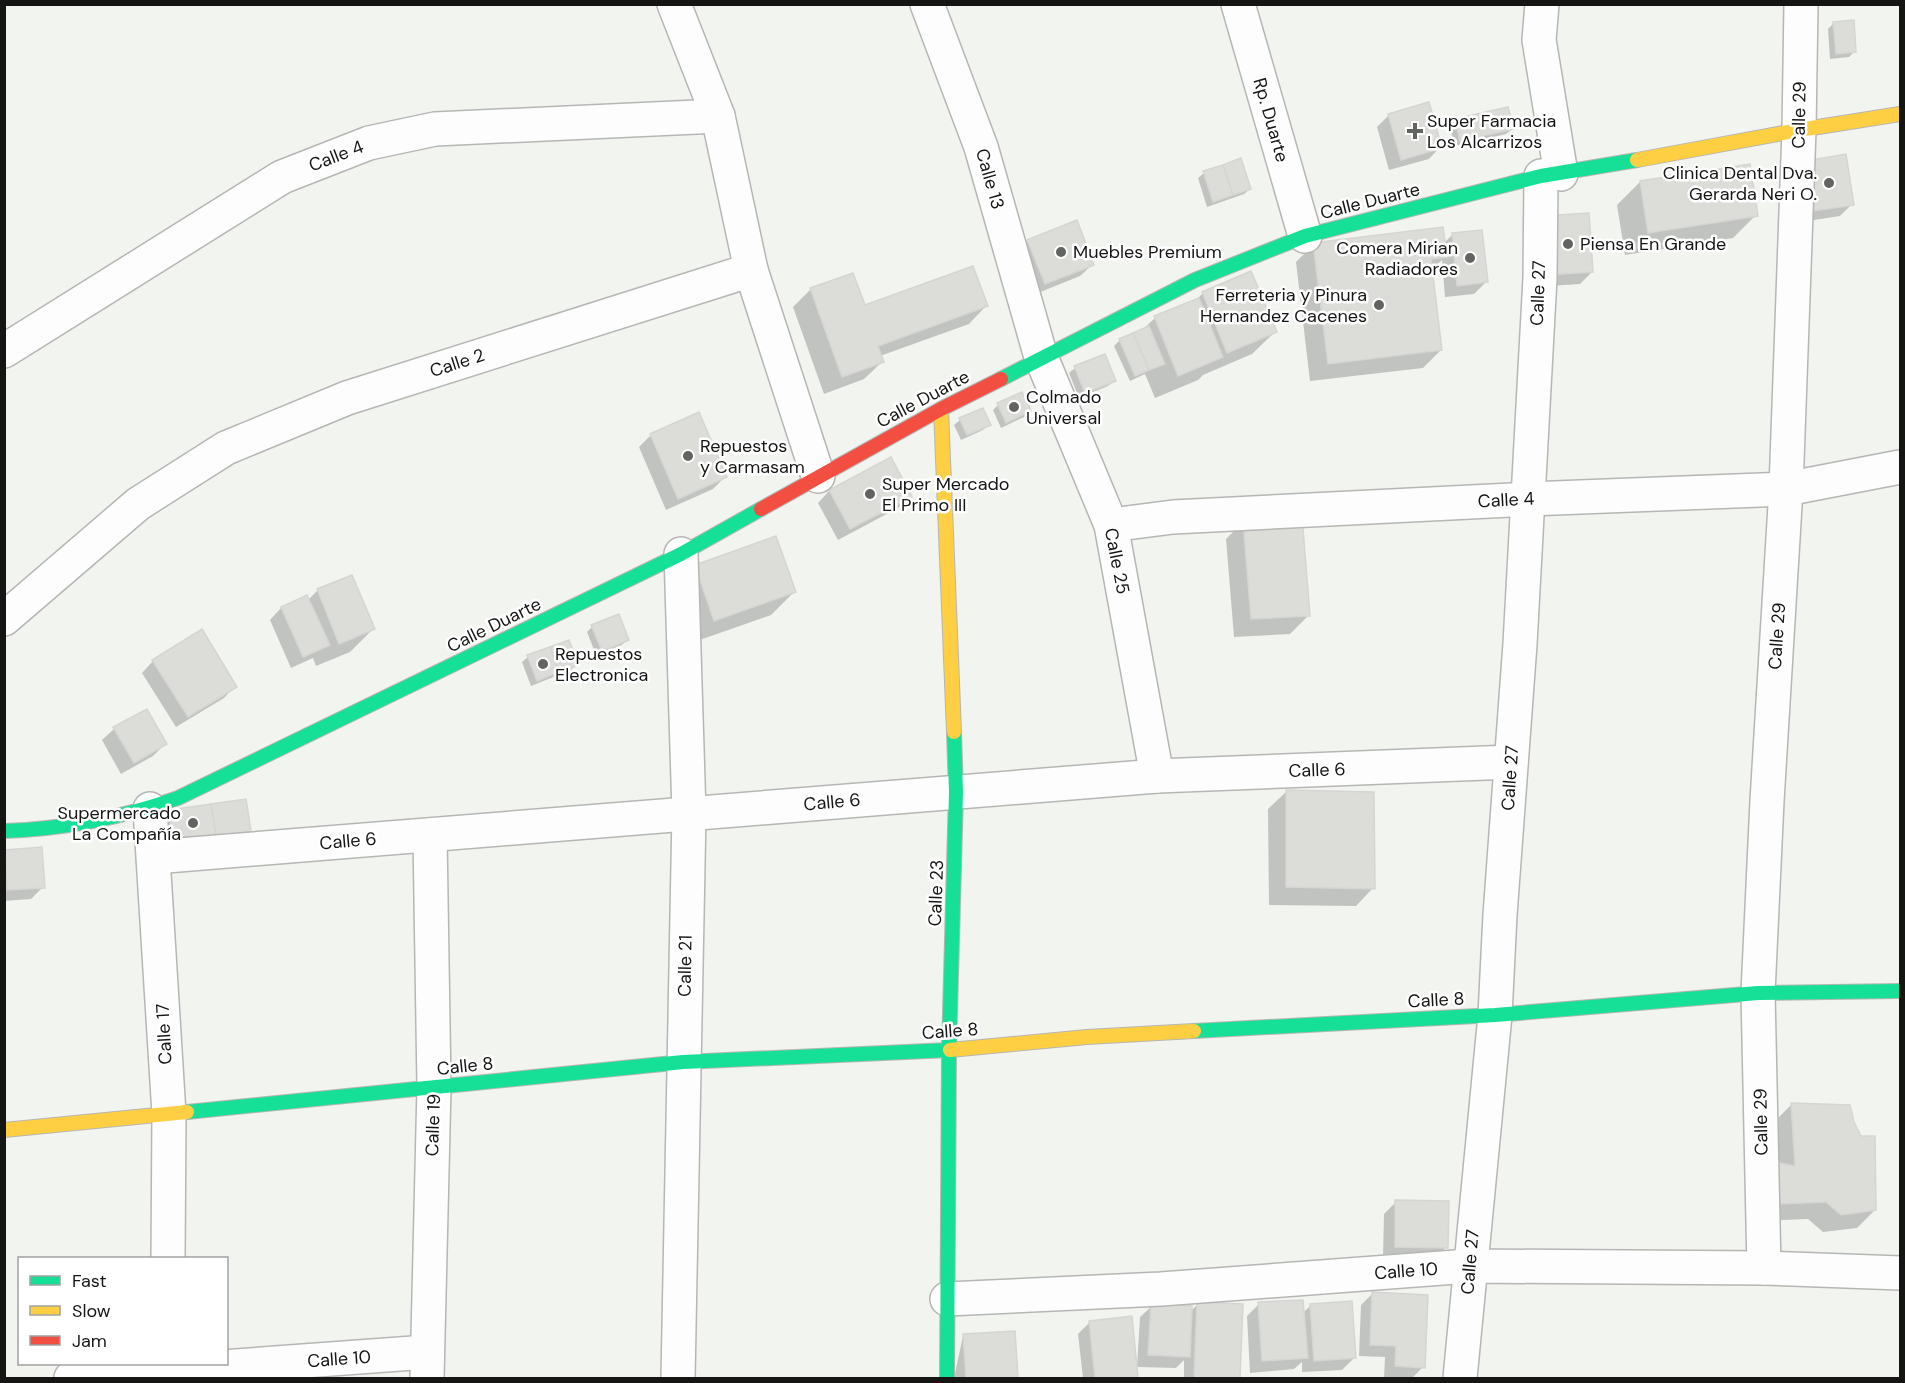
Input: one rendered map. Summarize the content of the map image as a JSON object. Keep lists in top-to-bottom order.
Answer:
{
  "streets": {
    "street": [
      "Calle 29",
      "Rp. Duarte",
      "Calle 4",
      "Calle 13",
      "Calle Duarte",
      "Calle 27",
      "Calle 2",
      "Calle 25",
      "Calle 6",
      "Calle 23",
      "Calle 21",
      "Calle 8",
      "Calle 17",
      "Calle 19",
      "Calle 10"
    ]
  },
  "crossings": [
    ["Calle 29", "Calle 4"],
    ["Calle 29", "Calle Duarte"],
    ["Calle 29", "Calle 8"],
    ["Calle 29", "Calle 10"],
    ["Rp. Duarte", "Calle Duarte"],
    ["Calle 4", "Calle 27"],
    ["Calle 4", "Calle 25"],
    ["Calle 13", "Calle Duarte"],
    ["Calle 13", "Calle 25"],
    ["Calle Duarte", "Calle 27"],
    ["Calle Duarte", "Calle 25"],
    ["Calle Duarte", "Calle 23"],
    ["Calle Duarte", "Calle 21"],
    ["Calle Duarte", "Calle 17"],
    ["Calle 27", "Calle 6"],
    ["Calle 27", "Calle 8"],
    ["Calle 27", "Calle 10"],
    ["Calle 25", "Calle 6"],
    ["Calle 6", "Calle 23"],
    ["Calle 6", "Calle 21"],
    ["Calle 6", "Calle 17"],
    ["Calle 6", "Calle 19"],
    ["Calle 23", "Calle 8"],
    ["Calle 23", "Calle 10"],
    ["Calle 21", "Calle 8"],
    ["Calle 8", "Calle 17"],
    ["Calle 8", "Calle 19"],
    ["Calle 19", "Calle 10"]
  ],
  "places": {
    "health": ["Super Farmacia Los Alcarrizos"],
    "other": [
      "Clinica Dental Dva. Gerarda Neri O.",
      "Piensa En Grande",
      "Muebles Premium",
      "Comera Mirian Radiadores",
      "Ferreteria y Pinura Hernandez Cacenes",
      "Colmado Universal",
      "Repuestos y Carmasam",
      "Super Mercado El Primo III",
      "Repuestos Electronica",
      "Supermercado La Compañía"
    ]
  },
  "legend": ["Fast", "Slow", "Jam"]
}
